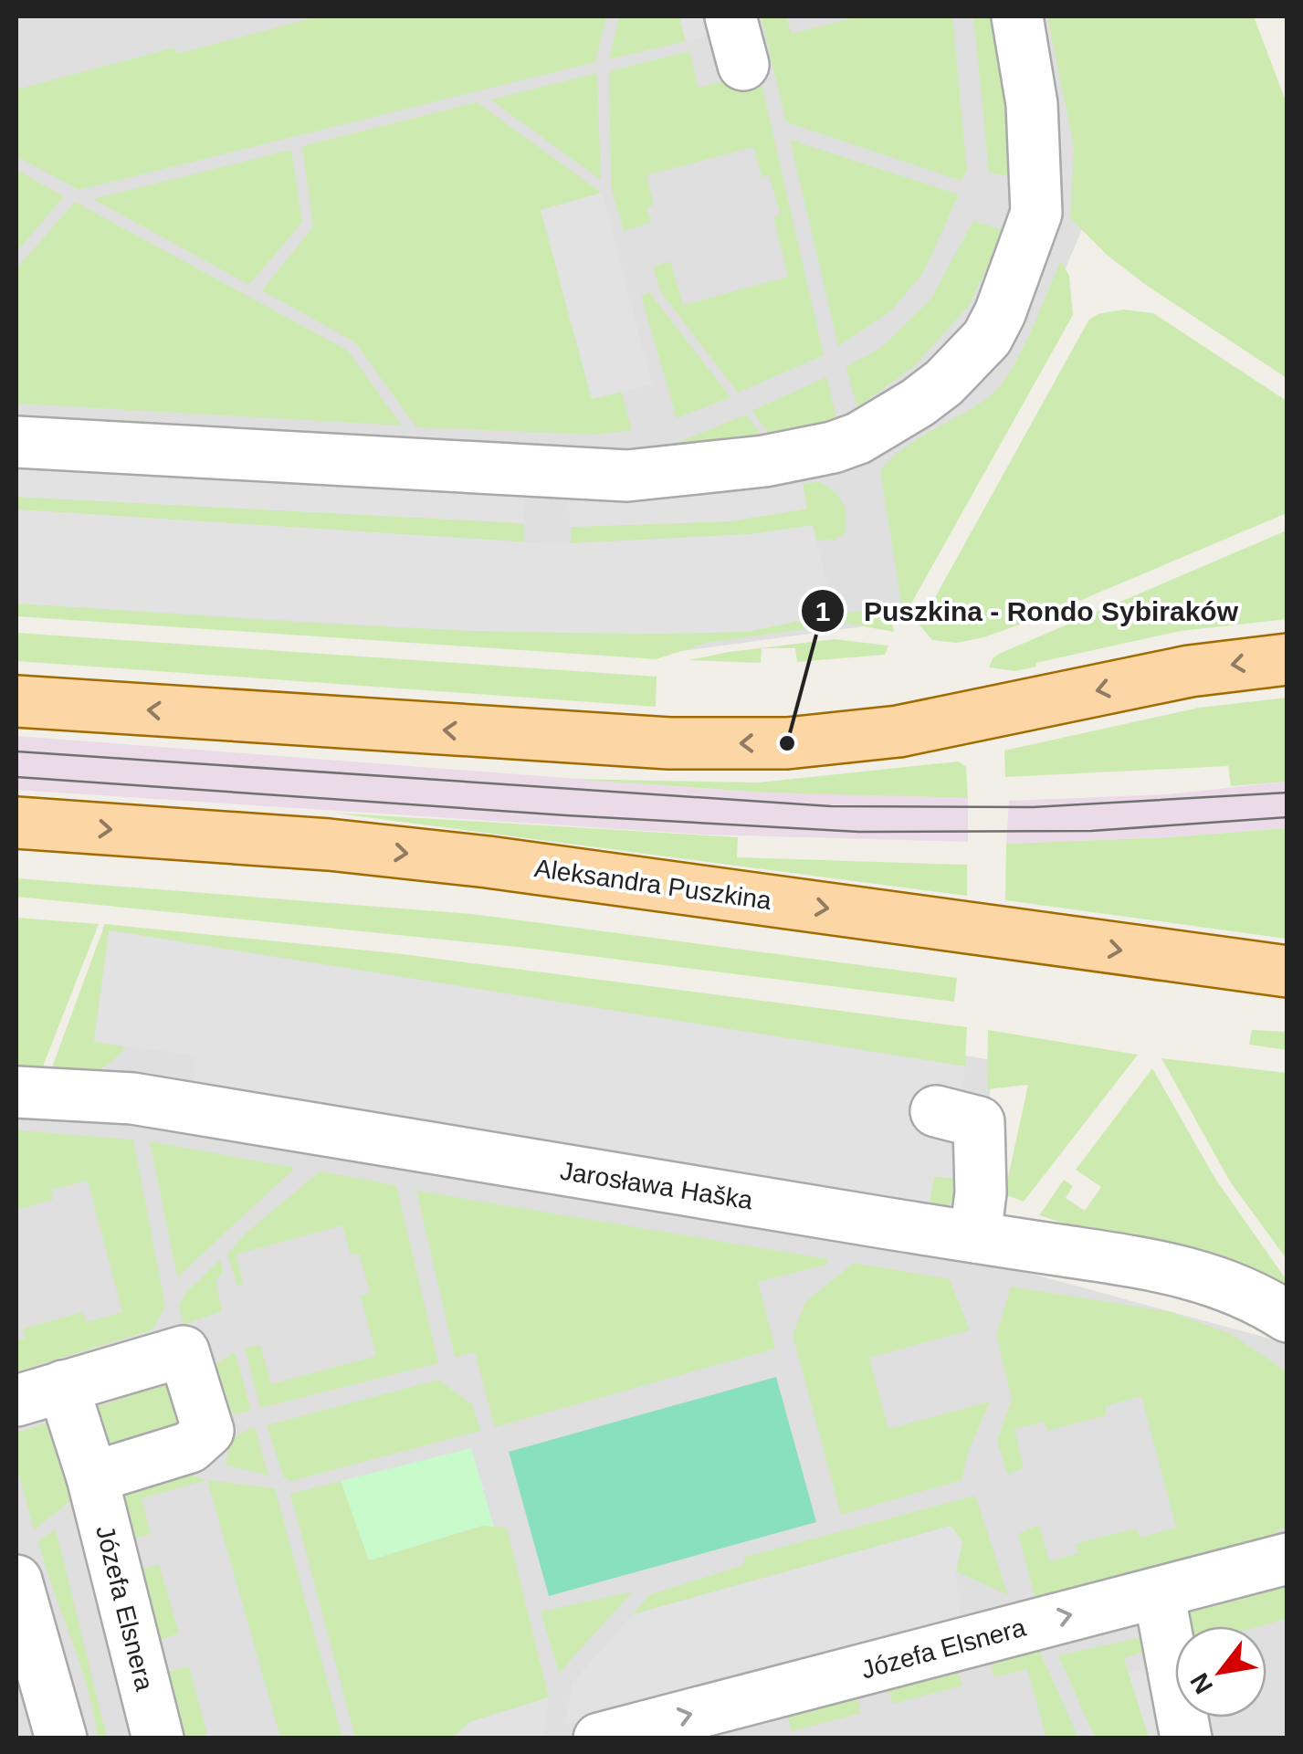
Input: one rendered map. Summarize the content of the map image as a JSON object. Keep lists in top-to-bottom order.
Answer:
{
  "streets": {
    "main road": ["Aleksandra Puszkina"],
    "street": ["Jarosława Haška", "Józefa Elsnera"]
  },
  "one_way": ["Józefa Elsnera"],
  "places": ["Puszkina - Rondo Sybiraków"],
  "north": "bottom left"
}
